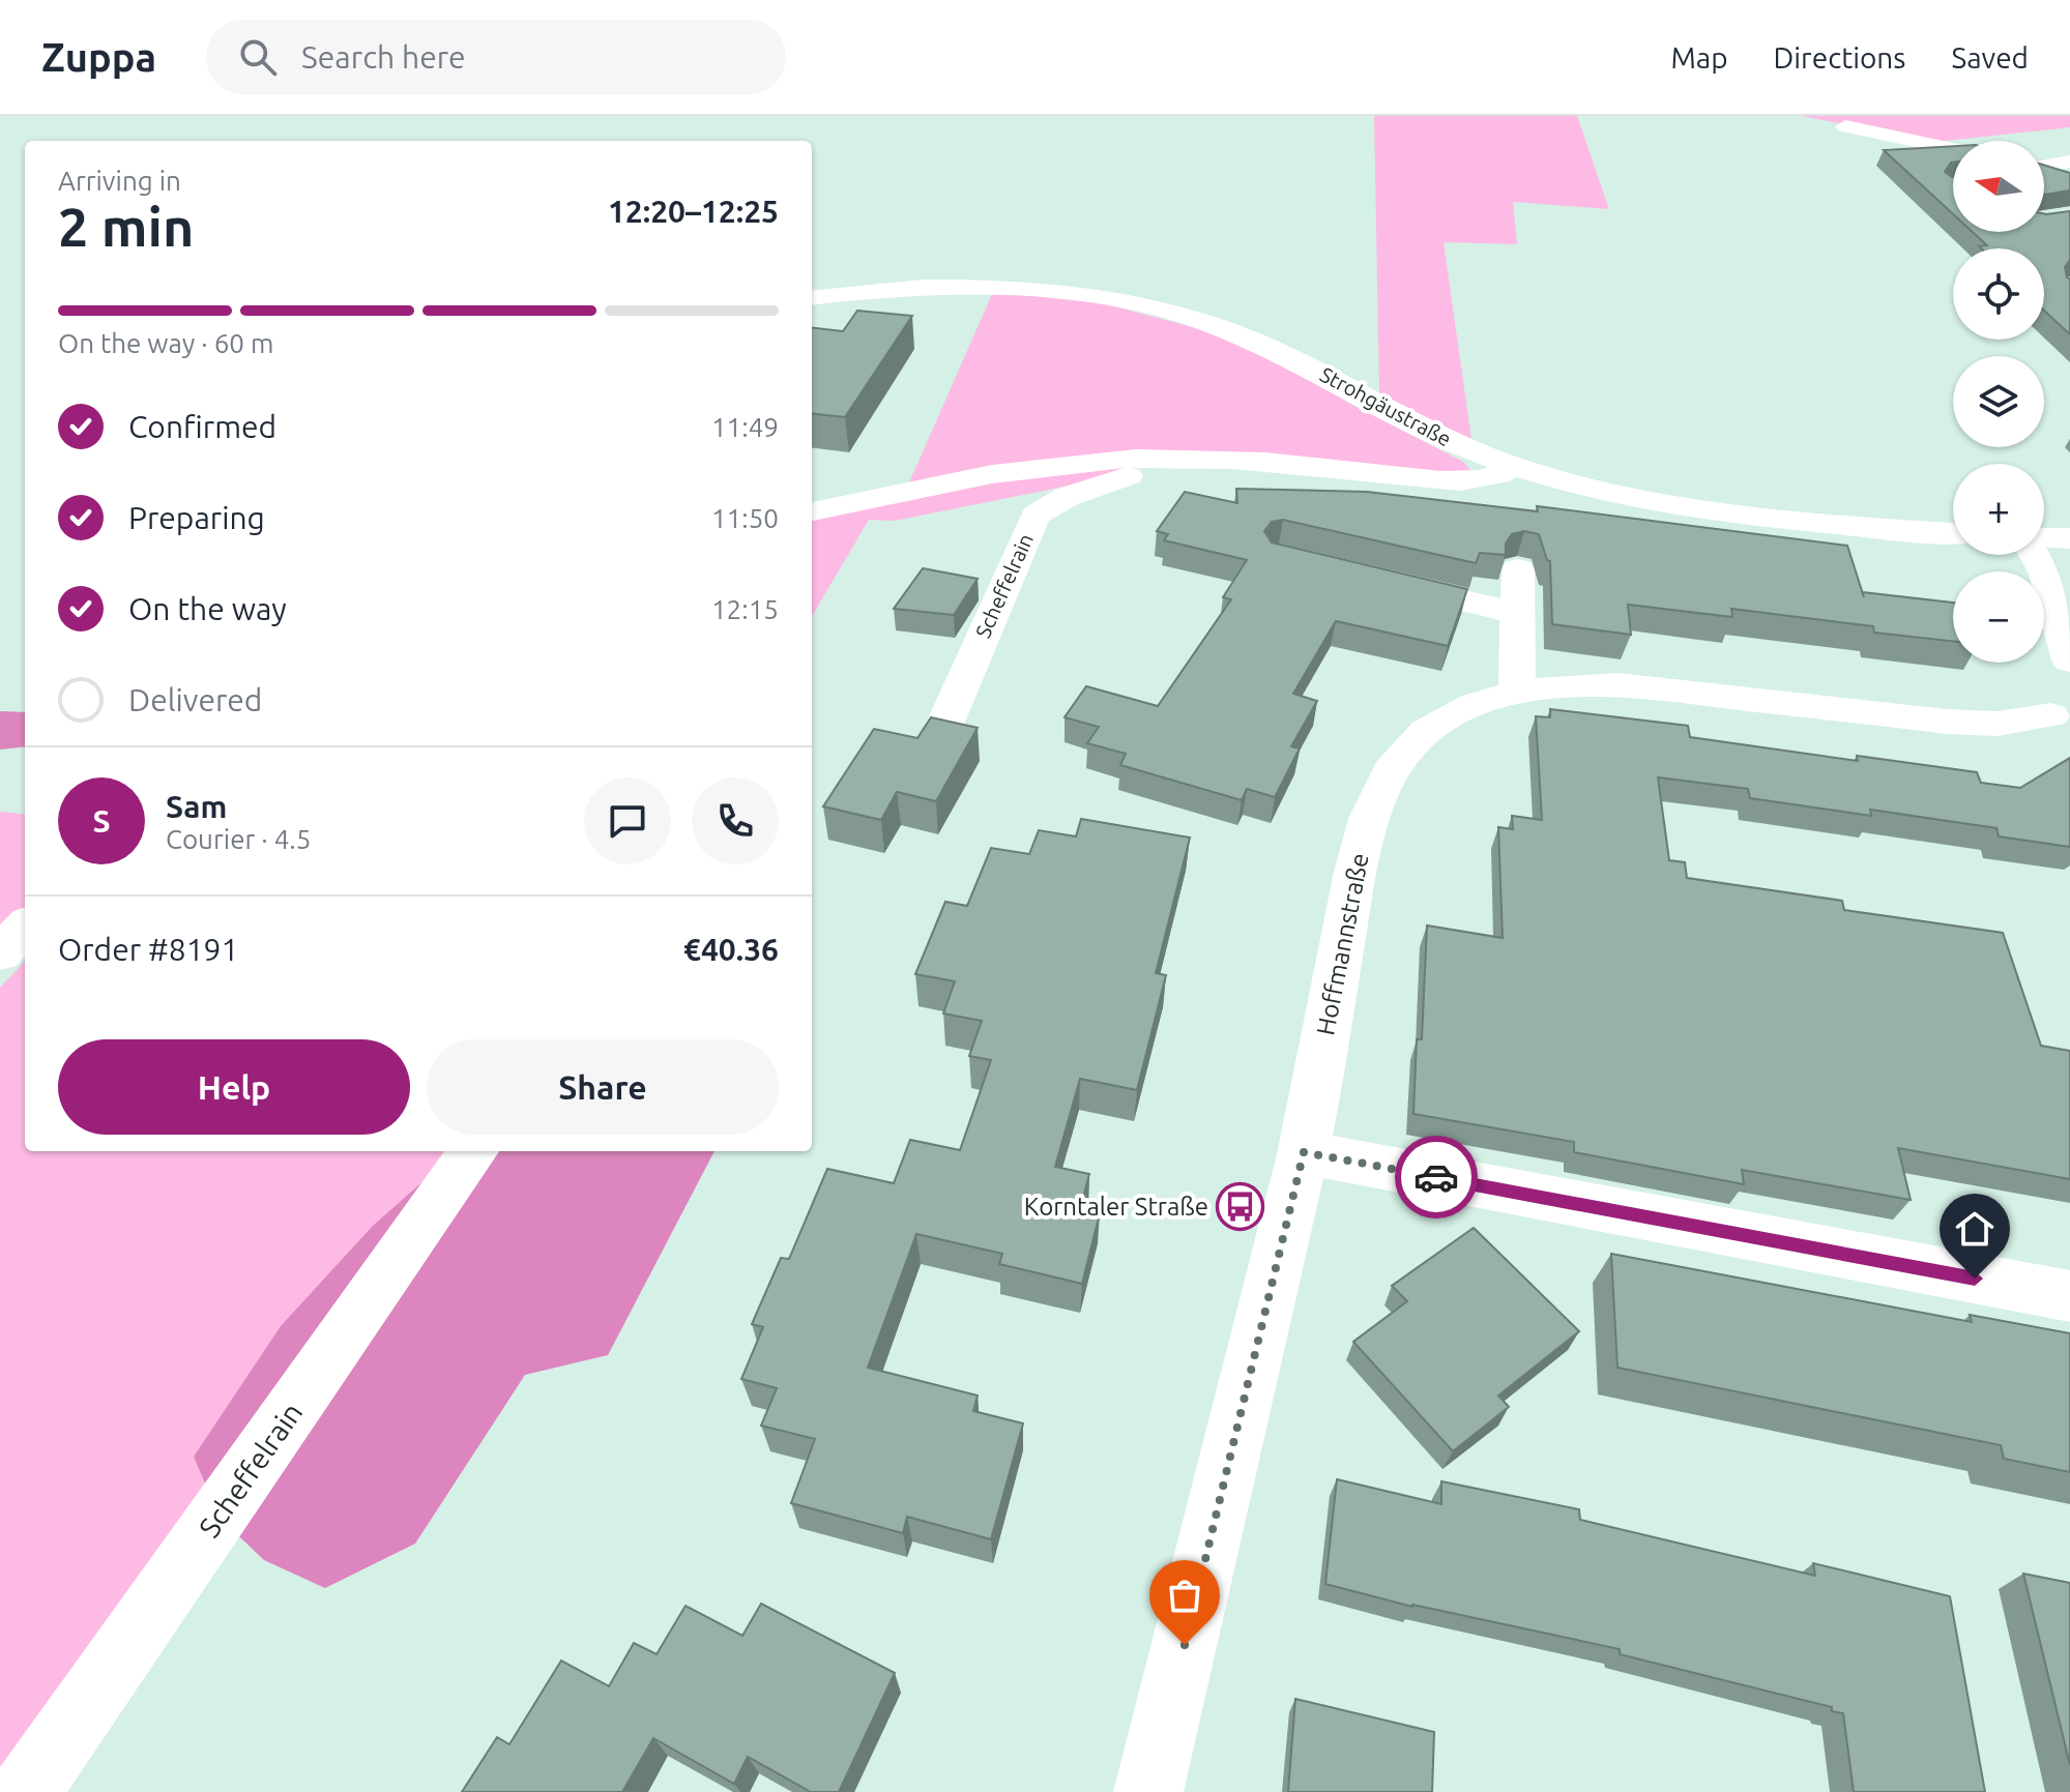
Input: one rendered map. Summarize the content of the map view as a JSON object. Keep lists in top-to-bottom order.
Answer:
{
  "streets": {
    "street": ["Strohgäustraße", "Scheffelrain", "Hoffmannstraße"]
  },
  "places": {
    "bus stop": ["Korntaler Straße"]
  },
  "north": "left",
  "page": {
    "header": "Zuppa",
    "search": "Search here",
    "nav": ["Map", "Directions", "Saved"],
    "map_buttons": ["+", "−"],
    "heading": ["2 min", "Arriving in", "12:20–12:25"],
    "panel": [
      "Sam",
      "Courier · 4.5",
      "Order #8191",
      "€40.36"
    ],
    "bar": "On the way · 60 m",
    "list": [
      ["Confirmed", "11:49"],
      ["Preparing", "11:50"],
      ["On the way", "12:15"],
      "Delivered"
    ],
    "round": "S",
    "buttons": ["Help", "Share"]
  }
}
